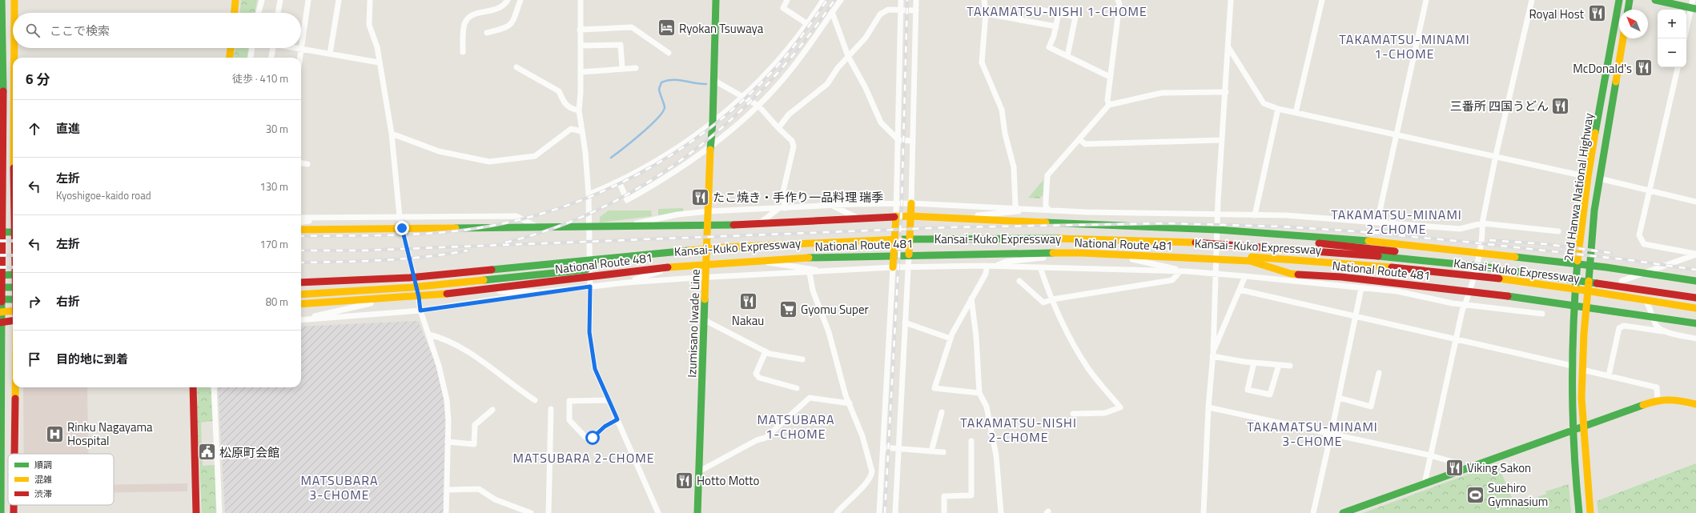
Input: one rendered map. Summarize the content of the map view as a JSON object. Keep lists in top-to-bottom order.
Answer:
{
  "streets": {
    "main road": [
      "2nd Hanwa National Highway",
      "Kansai-Kuko Expressway",
      "National Route 481",
      "Izumisano Iwade Line"
    ]
  },
  "crossings": [
    ["National Route 481", "Izumisano Iwade Line"]
  ],
  "districts": [
    "TAKAMATSU-NISHI 1-CHOME",
    "TAKAMATSU-MINAMI 1-CHOME",
    "TAKAMATSU-MINAMI 2-CHOME",
    "MATSUBARA 1-CHOME",
    "TAKAMATSU-NISHI 2-CHOME",
    "TAKAMATSU-MINAMI 3-CHOME",
    "MATSUBARA 2-CHOME",
    "MATSUBARA 3-CHOME"
  ],
  "places": {
    "restaurant": [
      "Royal Host",
      "McDonald's",
      "三番所 四国うどん",
      "たこ焼き・手作り一品料理 瑞季",
      "Nakau",
      "Viking Sakon",
      "Hotto Motto"
    ],
    "hotel": ["Ryokan Tsuwaya"],
    "supermarket": ["Gyomu Super"],
    "hospital": ["Rinku Nagayama Hospital"],
    "public building": ["松原町会館"],
    "sports": ["Suehiro Gymnasium"]
  },
  "legend": ["順調", "混雑", "渋滞"],
  "north": "top left",
  "page": {
    "map_buttons": ["+", "−"],
    "search": "ここで検索",
    "heading": ["6 分", "徒歩 · 410 m"],
    "list": [
      ["直進", "30 m"],
      ["左折", "Kyoshigoe-kaido road", "130 m"],
      ["左折", "170 m"],
      ["右折", "80 m"],
      "目的地に到着"
    ]
  }
}
